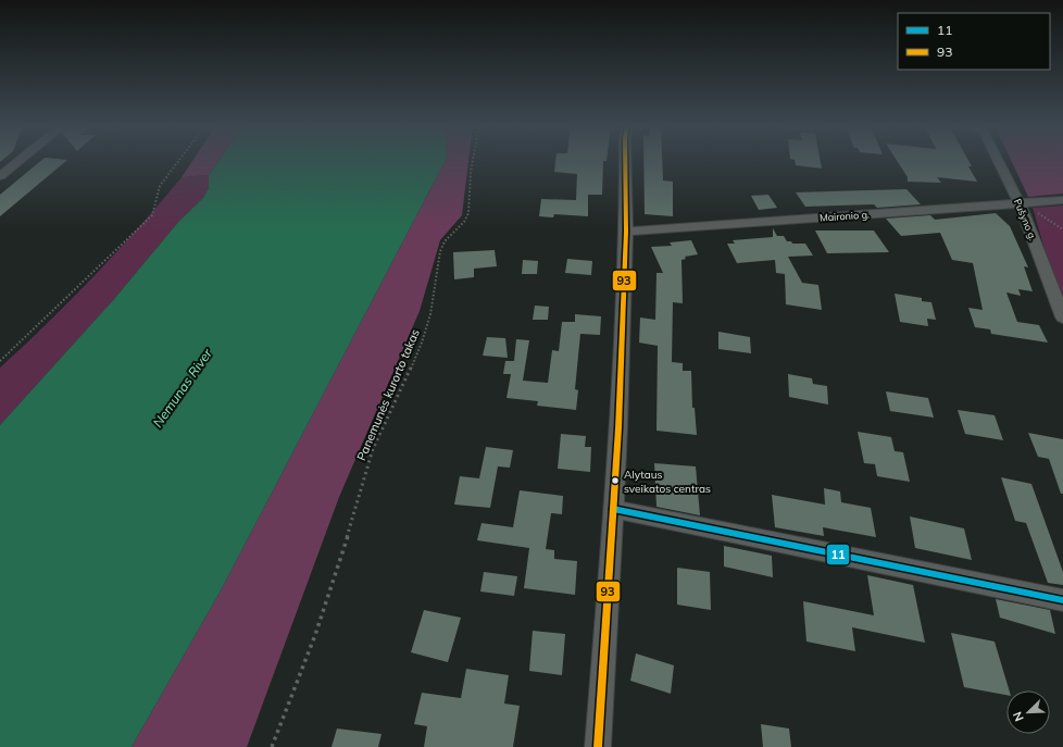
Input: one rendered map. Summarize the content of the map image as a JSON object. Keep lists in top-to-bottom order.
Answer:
{
  "streets": {
    "street": ["Maironio g.", "Pušyno g."],
    "path": ["Panemunės kurorto takas"]
  },
  "crossings": [
    ["Maironio g.", "Pušyno g."]
  ],
  "water": ["Nemunas River"],
  "places": ["Alytaus sveikatos centras"],
  "lines": ["transit line 93", "transit line 11"],
  "legend": ["11", "93"],
  "north": "bottom left"
}
